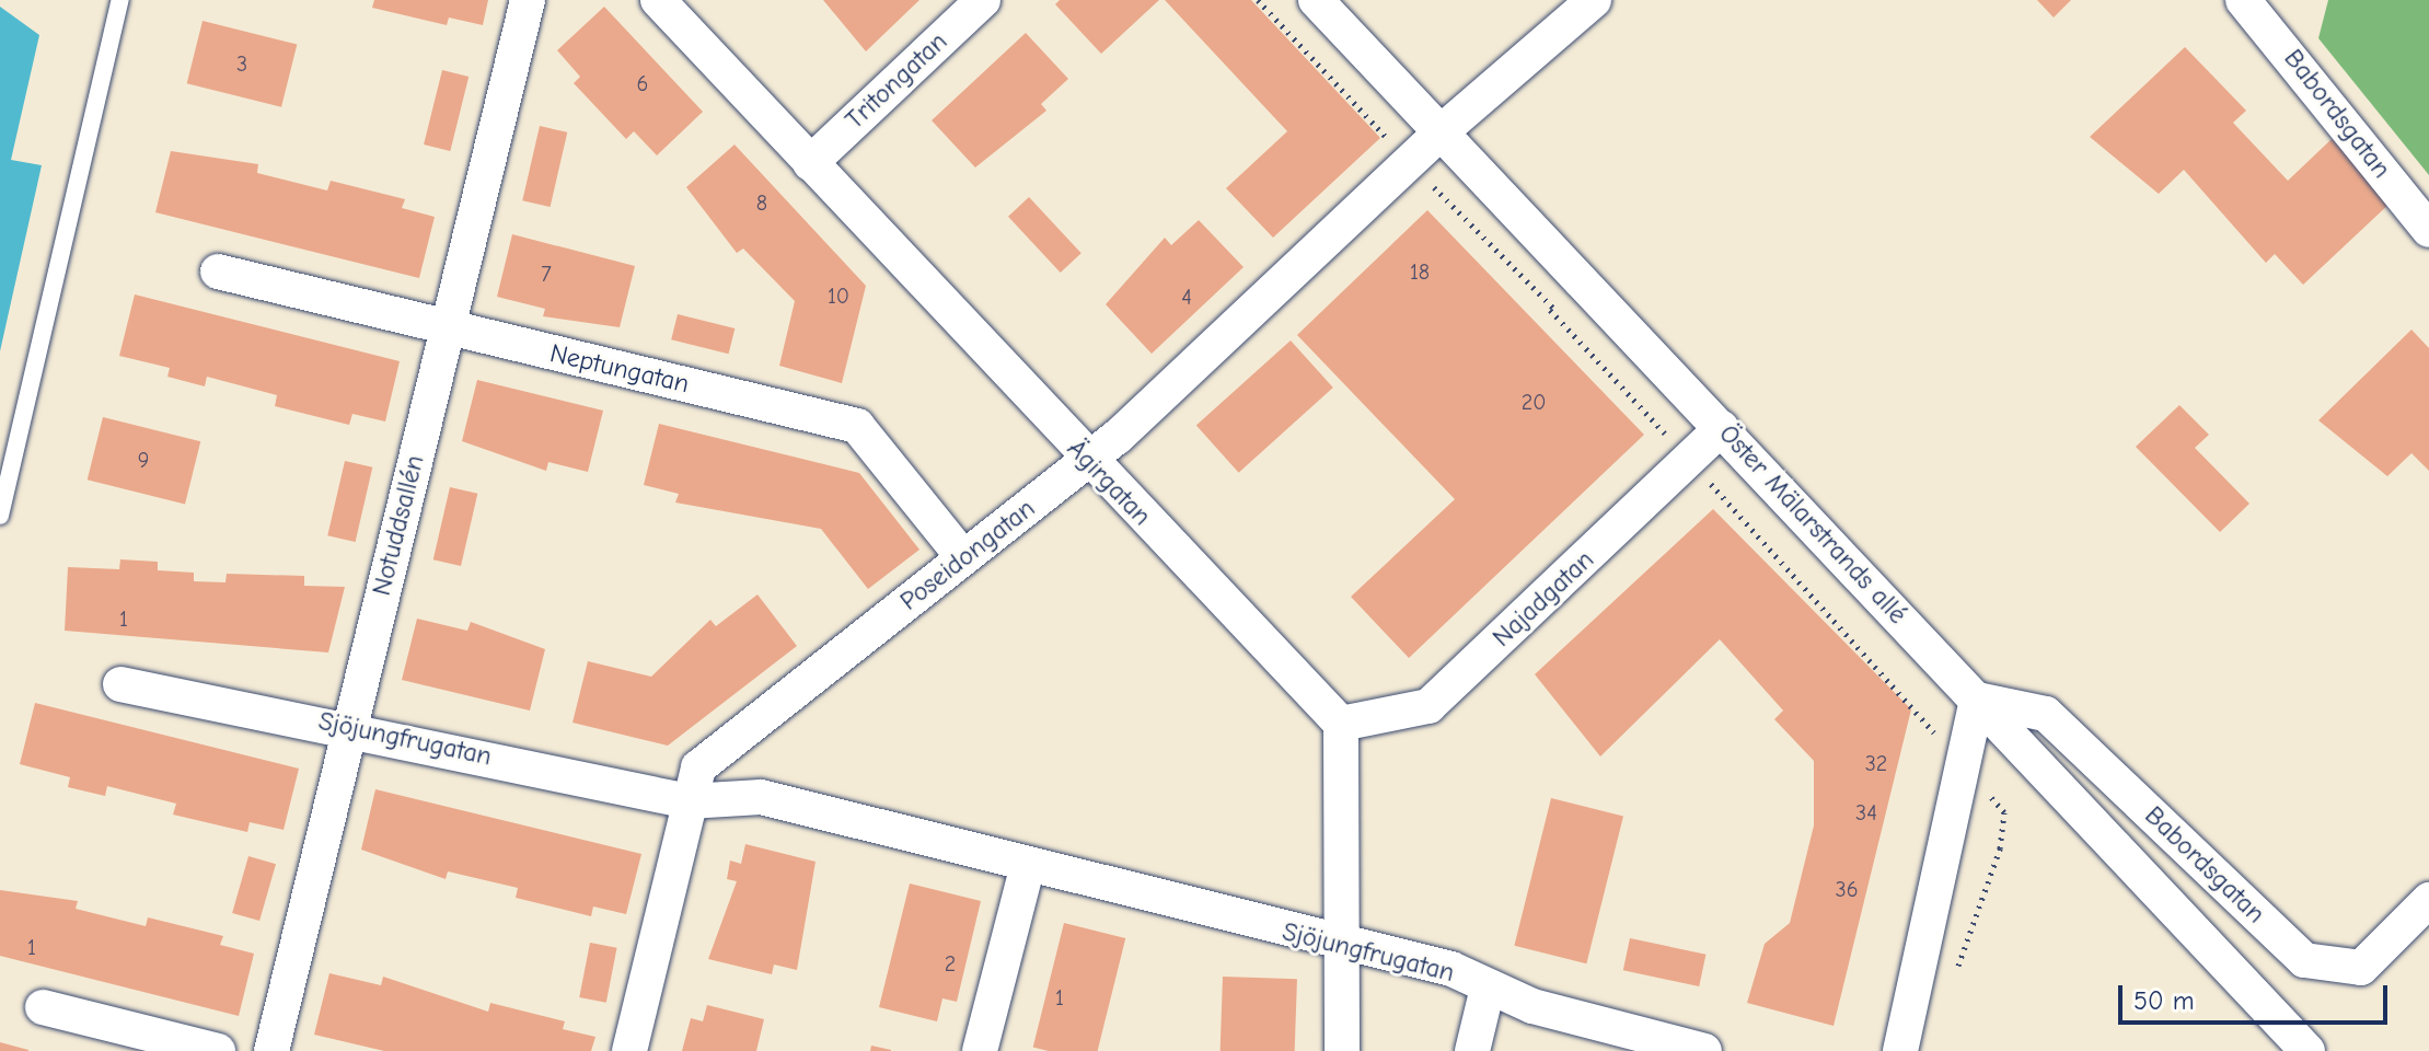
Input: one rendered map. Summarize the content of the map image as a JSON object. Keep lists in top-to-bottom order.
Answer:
{
  "streets": {
    "street": [
      "Tritongatan",
      "Babordsgatan",
      "Neptungatan",
      "Ägirgatan",
      "Öster Mälarstrands allé",
      "Notuddsallén",
      "Poseidongatan",
      "Najadgatan",
      "Sjöjungfrugatan"
    ]
  },
  "crossings": [
    ["Tritongatan", "Ägirgatan"],
    ["Babordsgatan", "Öster Mälarstrands allé"],
    ["Neptungatan", "Notuddsallén"],
    ["Neptungatan", "Poseidongatan"],
    ["Ägirgatan", "Poseidongatan"],
    ["Ägirgatan", "Najadgatan"],
    ["Öster Mälarstrands allé", "Poseidongatan"],
    ["Öster Mälarstrands allé", "Najadgatan"],
    ["Notuddsallén", "Sjöjungfrugatan"],
    ["Poseidongatan", "Sjöjungfrugatan"]
  ],
  "house_numbers": [
    "3",
    "6",
    "8",
    "18",
    "7",
    "10",
    "4",
    "20",
    "9",
    "1",
    "32",
    "34",
    "36",
    "1",
    "2",
    "1"
  ],
  "scale_bar": "50 m"
}
